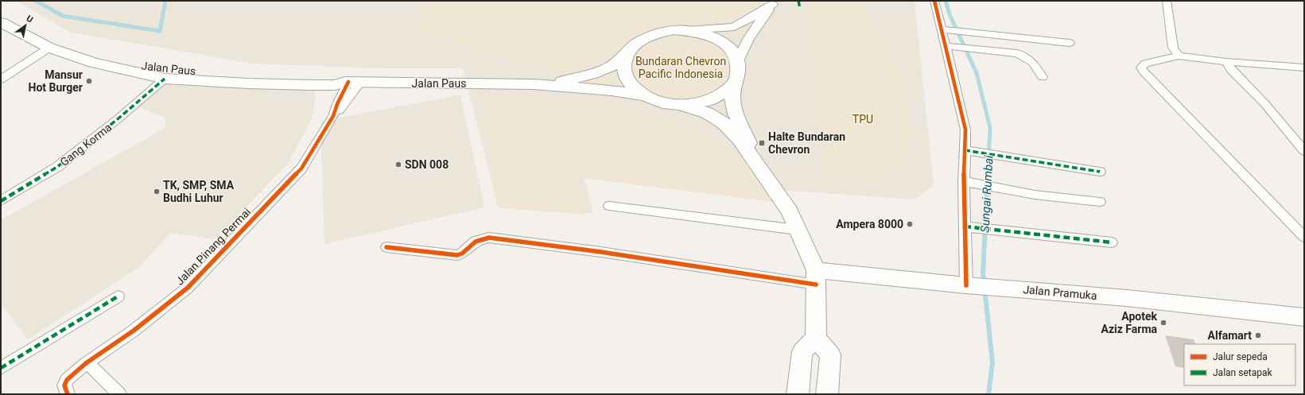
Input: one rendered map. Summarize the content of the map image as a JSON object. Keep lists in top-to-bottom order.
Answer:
{
  "streets": {
    "main road": ["Jalan Paus", "Jalan Pramuka"],
    "street": ["Gang Korma", "Jalan Pinang Permai"]
  },
  "crossings": [
    ["Jalan Paus", "Gang Korma"],
    ["Jalan Paus", "Jalan Pinang Permai"]
  ],
  "water": ["Sungai Rumbai"],
  "parks": ["Bundaran Chevron Pacific Indonesia", "TPU"],
  "places": {
    "other": [
      "Mansur Hot Burger",
      "SDN 008",
      "TK, SMP, SMA Budhi Luhur",
      "Ampera 8000",
      "Apotek Aziz Farma",
      "Alfamart"
    ],
    "transit": ["Halte Bundaran Chevron"]
  },
  "legend": ["Jalur sepeda", "Jalan setapak"],
  "north": "top right"
}
